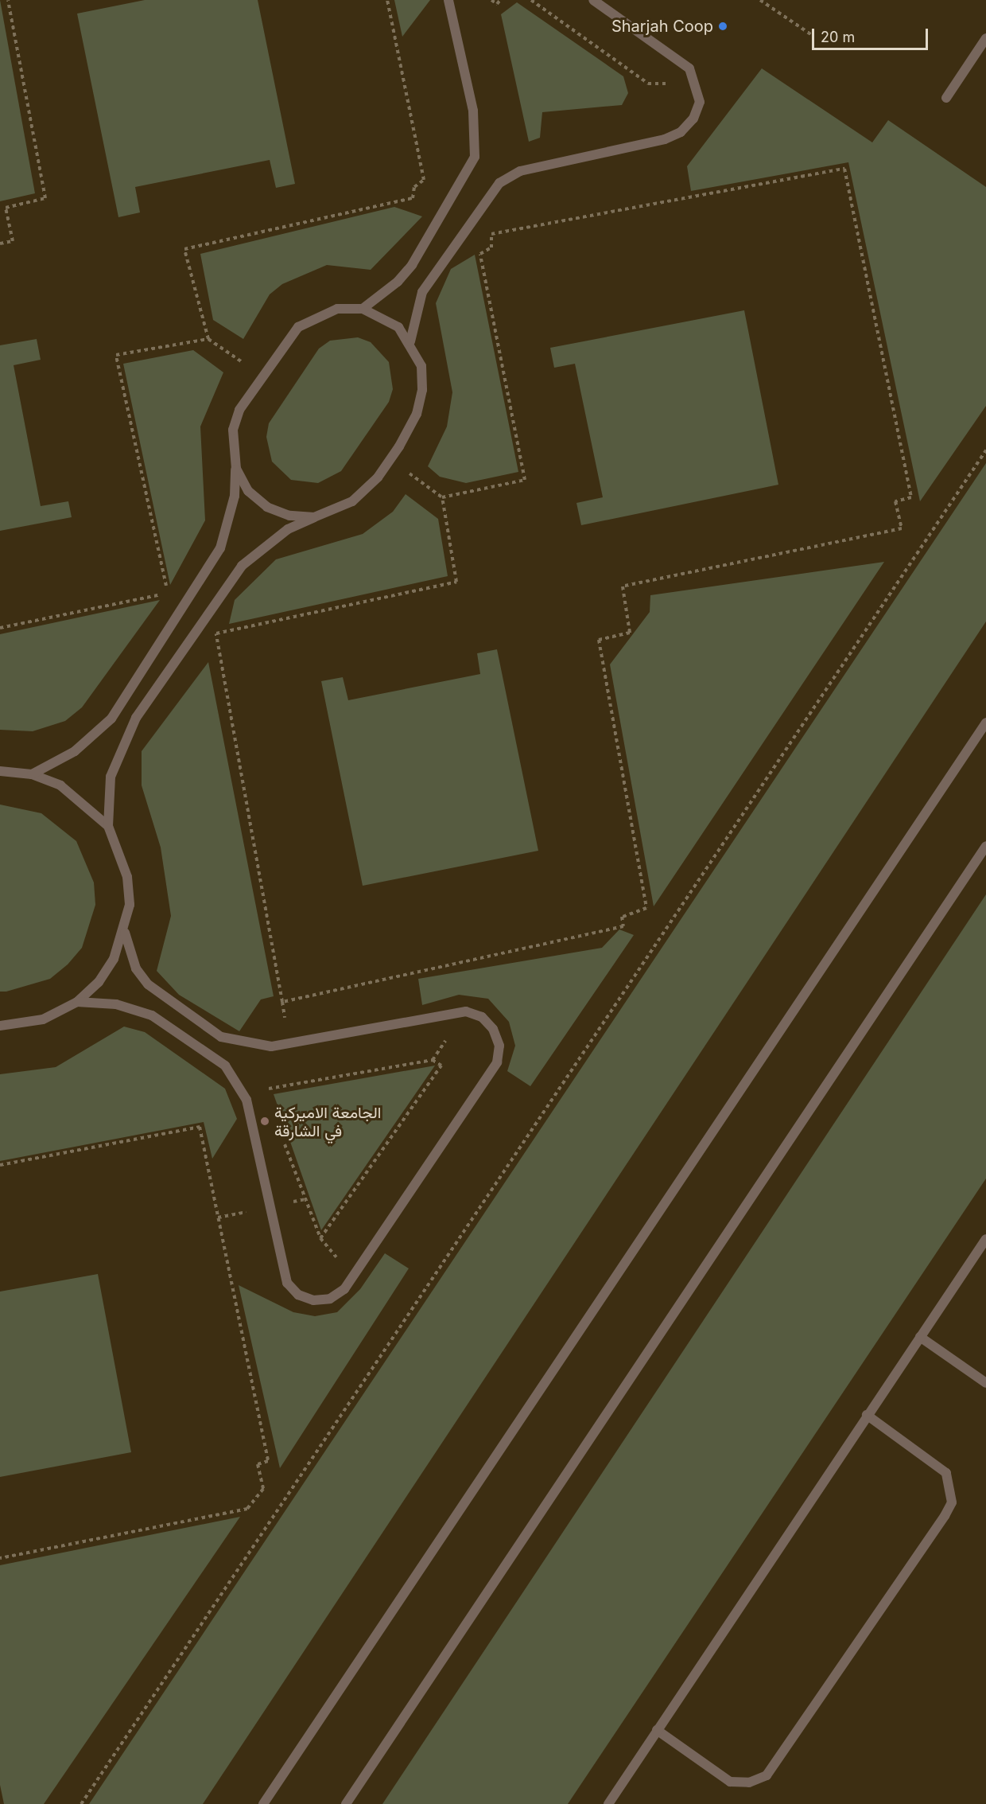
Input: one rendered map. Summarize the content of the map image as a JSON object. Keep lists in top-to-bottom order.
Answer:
{
  "places": ["Sharjah Coop", "الجامعة الاميركية في الشارقة"],
  "scale_bar": "20 m"
}
